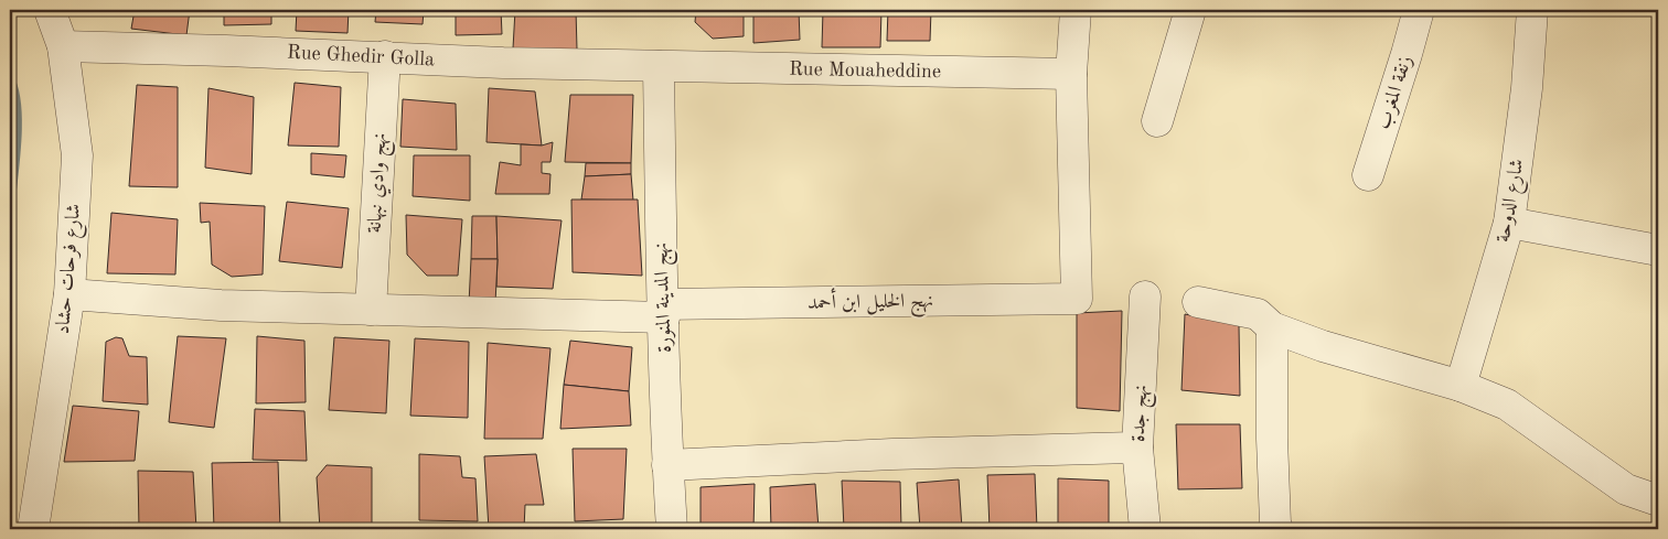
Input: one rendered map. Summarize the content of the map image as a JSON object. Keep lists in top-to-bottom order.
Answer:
{
  "streets": {
    "street": [
      "Rue Ghedir Golla",
      "Rue Mouaheddine",
      "زنقة المغرب",
      "نهج وادي نبهانة",
      "شارع الدوحة",
      "شارع فرحات حشاد",
      "نهج المدينة المنورة",
      "نهج الخليل ابن أحمد",
      "نهج جدة"
    ]
  },
  "crossings": [
    ["Rue Ghedir Golla", "Rue Mouaheddine"],
    ["Rue Ghedir Golla", "نهج وادي نبهانة"],
    ["Rue Ghedir Golla", "شارع فرحات حشاد"],
    ["Rue Ghedir Golla", "نهج المدينة المنورة"],
    ["Rue Mouaheddine", "نهج المدينة المنورة"],
    ["Rue Mouaheddine", "نهج الخليل ابن أحمد"],
    ["نهج وادي نبهانة", "نهج الخليل ابن أحمد"],
    ["شارع فرحات حشاد", "نهج الخليل ابن أحمد"],
    ["نهج المدينة المنورة", "نهج الخليل ابن أحمد"]
  ]
}
